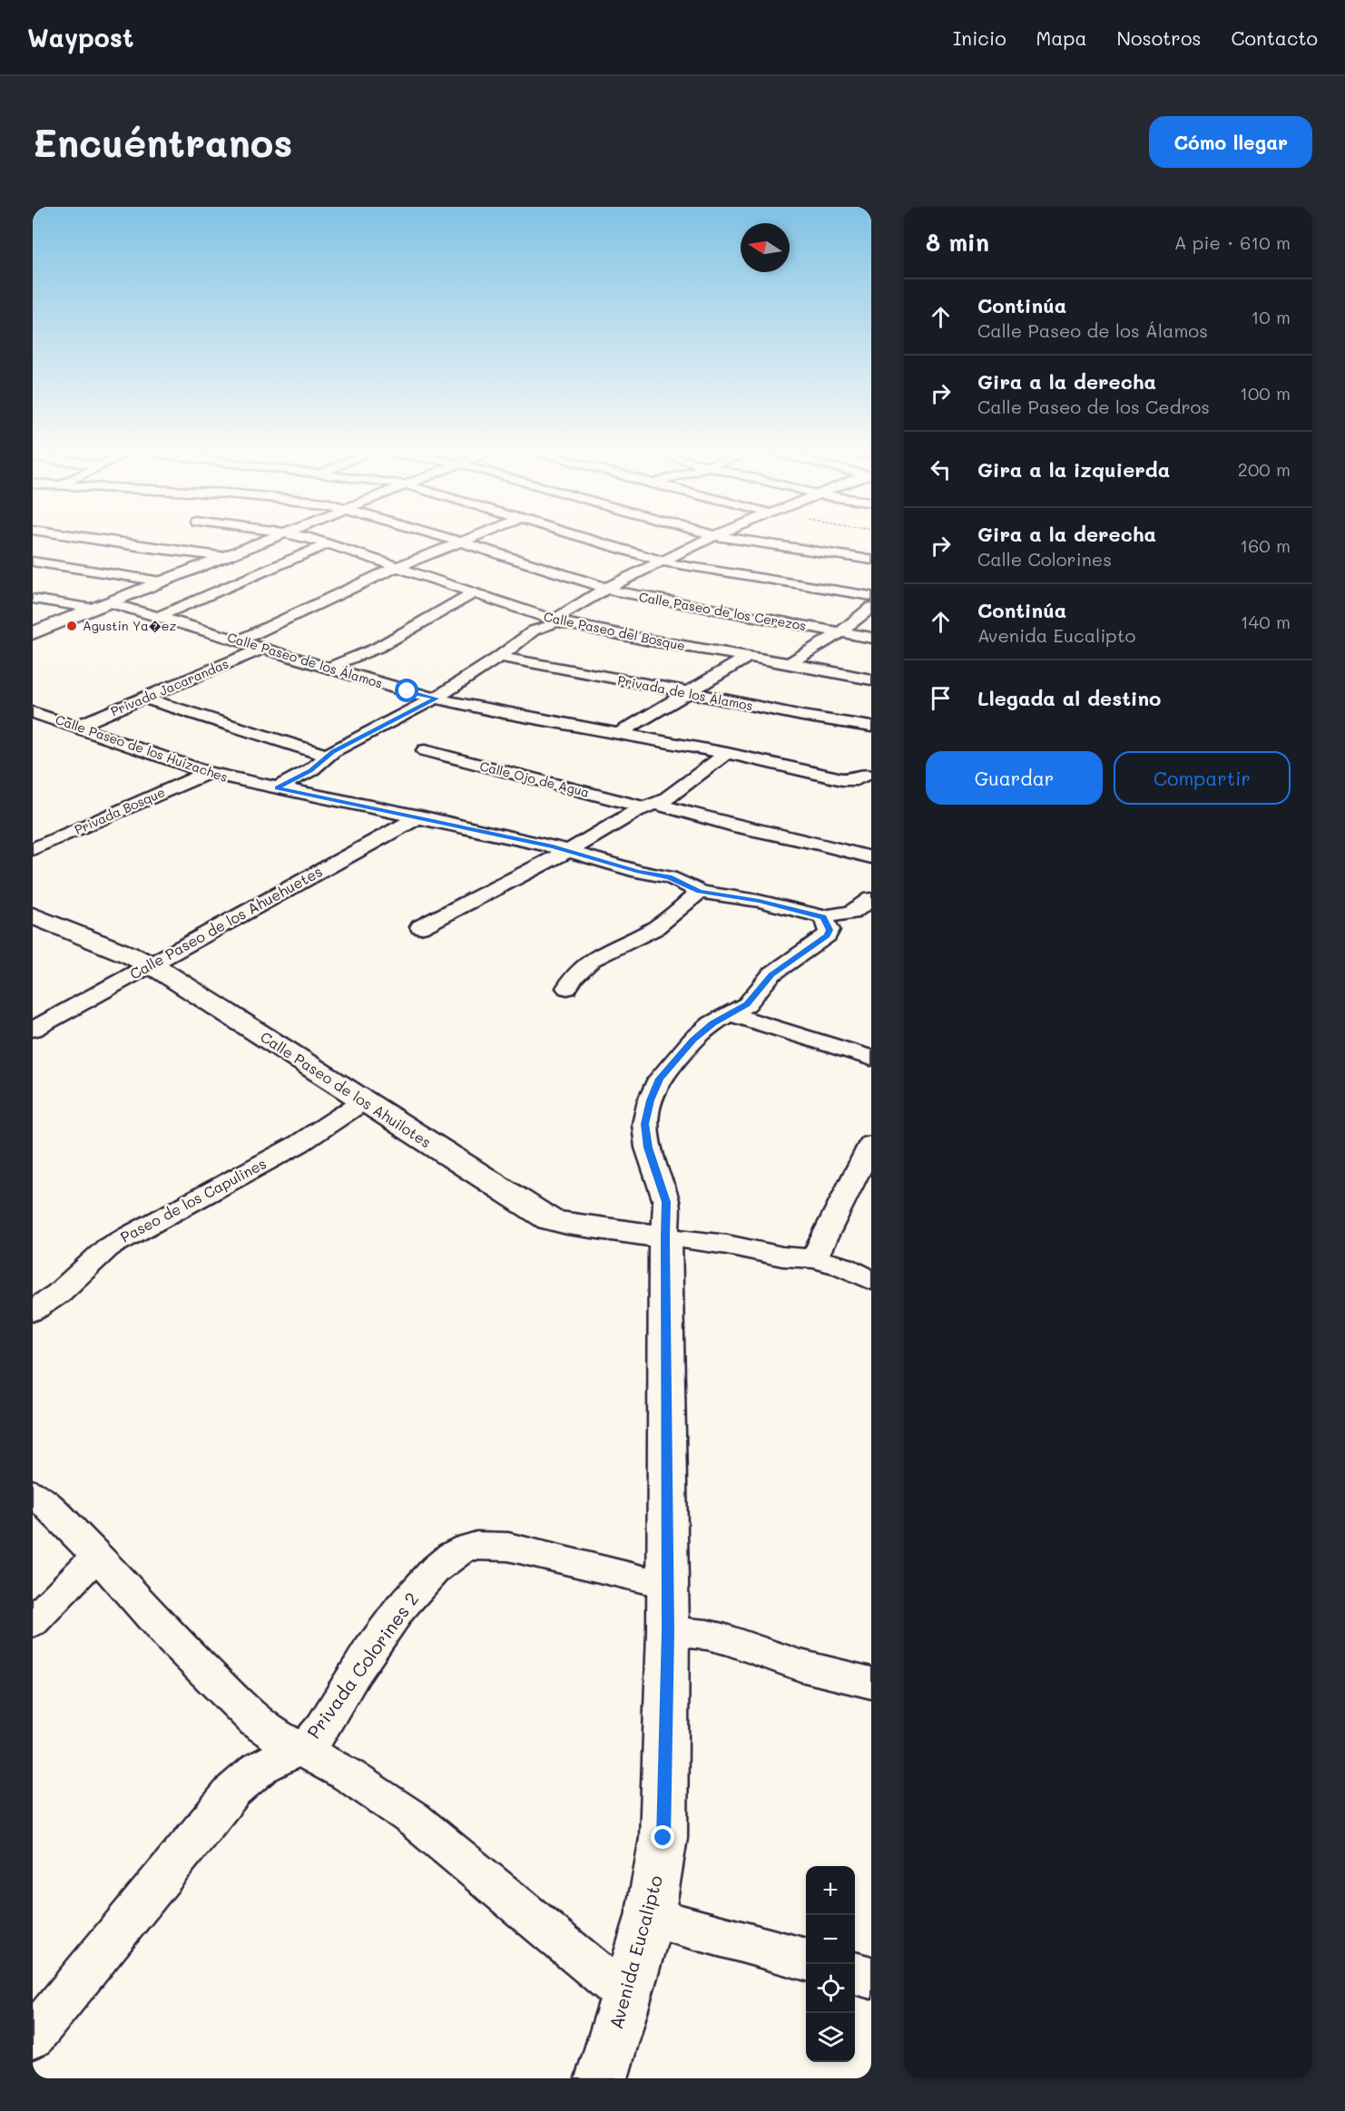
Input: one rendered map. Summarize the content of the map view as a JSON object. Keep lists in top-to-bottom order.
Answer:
{
  "streets": {
    "street": [
      "Calle Paseo de los Cerezos",
      "Calle Paseo del Bosque",
      "Calle Paseo de los Álamos",
      "Privada Jacarandas",
      "Privada de los Álamos",
      "Calle Paseo de los Huizaches",
      "Calle Ojo de Agua",
      "Privada Bosque",
      "Calle Paseo de los Ahuehuetes",
      "Calle Paseo de los Ahuilotes",
      "Paseo de los Capulines",
      "Privada Colorines 2",
      "Avenida Eucalipto"
    ]
  },
  "crossings": [
    ["Calle Paseo de los Álamos", "Privada Jacarandas"],
    ["Privada Jacarandas", "Calle Paseo de los Huizaches"],
    ["Calle Paseo de los Huizaches", "Privada Bosque"],
    ["Calle Paseo de los Huizaches", "Calle Paseo de los Ahuehuetes"],
    ["Calle Paseo de los Ahuehuetes", "Calle Paseo de los Ahuilotes"],
    ["Calle Paseo de los Ahuilotes", "Paseo de los Capulines"],
    ["Calle Paseo de los Ahuilotes", "Avenida Eucalipto"],
    ["Privada Colorines 2", "Avenida Eucalipto"]
  ],
  "places": ["Agustin Ya�ez"],
  "north": "left",
  "page": {
    "header": "Waypost",
    "nav": [
      "Inicio",
      "Mapa",
      "Nosotros",
      "Contacto"
    ],
    "buttons": [
      "Cómo llegar",
      ["Guardar", "Compartir"]
    ],
    "title": "Encuéntranos",
    "heading": ["8 min", "A pie · 610 m"],
    "list": [
      ["Continúa", "Calle Paseo de los Álamos", "10 m"],
      ["Gira a la derecha", "Calle Paseo de los Cedros", "100 m"],
      ["Gira a la izquierda", "200 m"],
      ["Gira a la derecha", "Calle Colorines", "160 m"],
      ["Continúa", "Avenida Eucalipto", "140 m"],
      "Llegada al destino"
    ],
    "map_buttons": ["+", "−"]
  }
}
